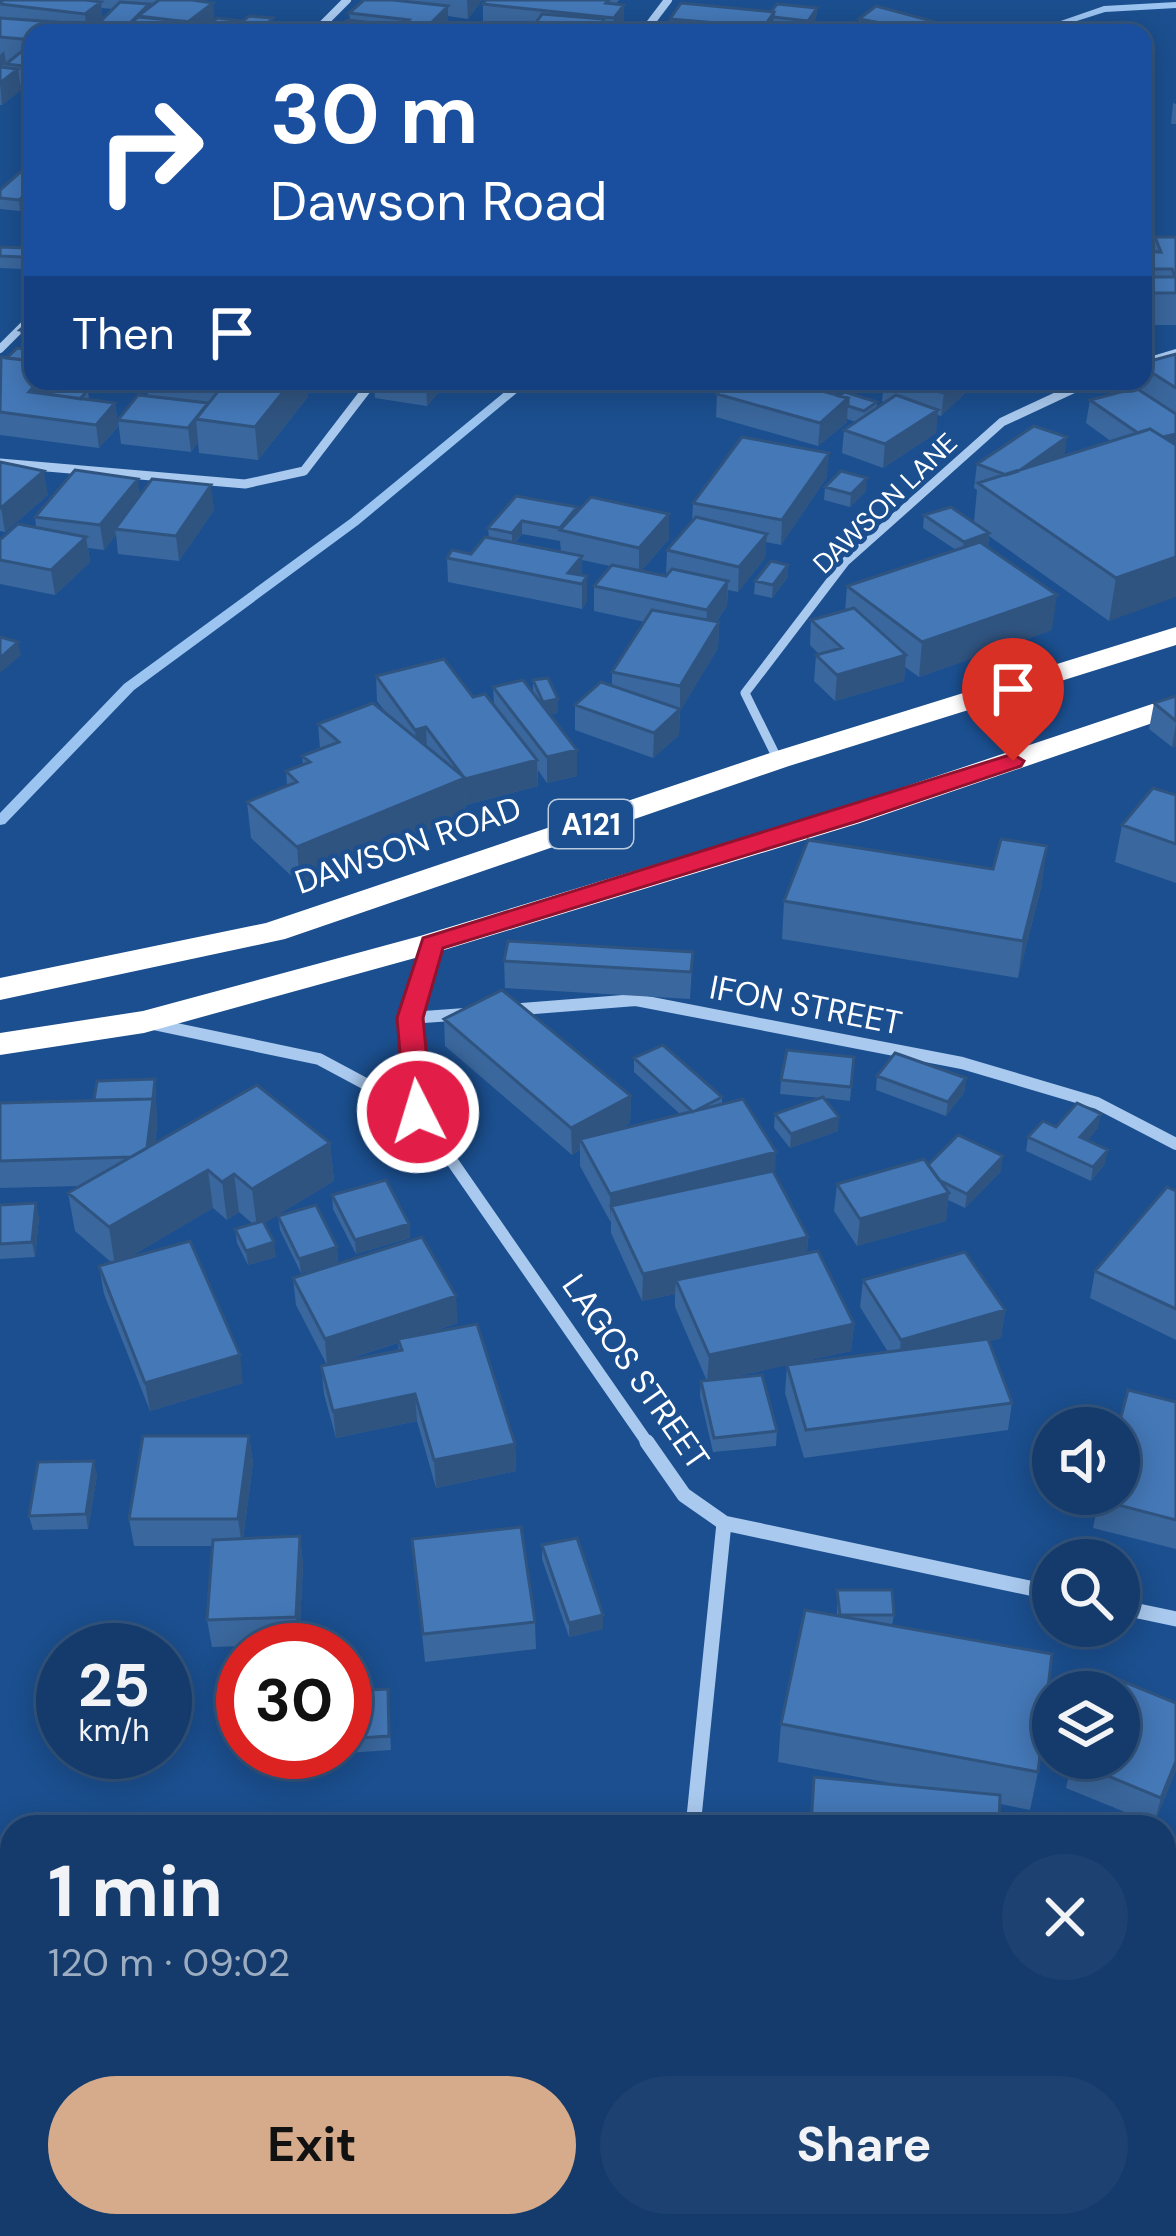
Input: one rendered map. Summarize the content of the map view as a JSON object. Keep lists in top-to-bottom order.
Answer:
{
  "streets": {
    "highway": ["A121", "DAWSON ROAD"],
    "street": ["DAWSON LANE", "IFON STREET", "LAGOS STREET"]
  },
  "crossings": [
    ["DAWSON LANE", "DAWSON ROAD"]
  ],
  "page": {
    "turn": ["30 m", "Dawson Road"],
    "then": "Then",
    "speed": "25 km/h",
    "limit": "30",
    "heading": ["1 min", "120 m · 09:02"],
    "buttons": ["Exit", "Share"]
  }
}
